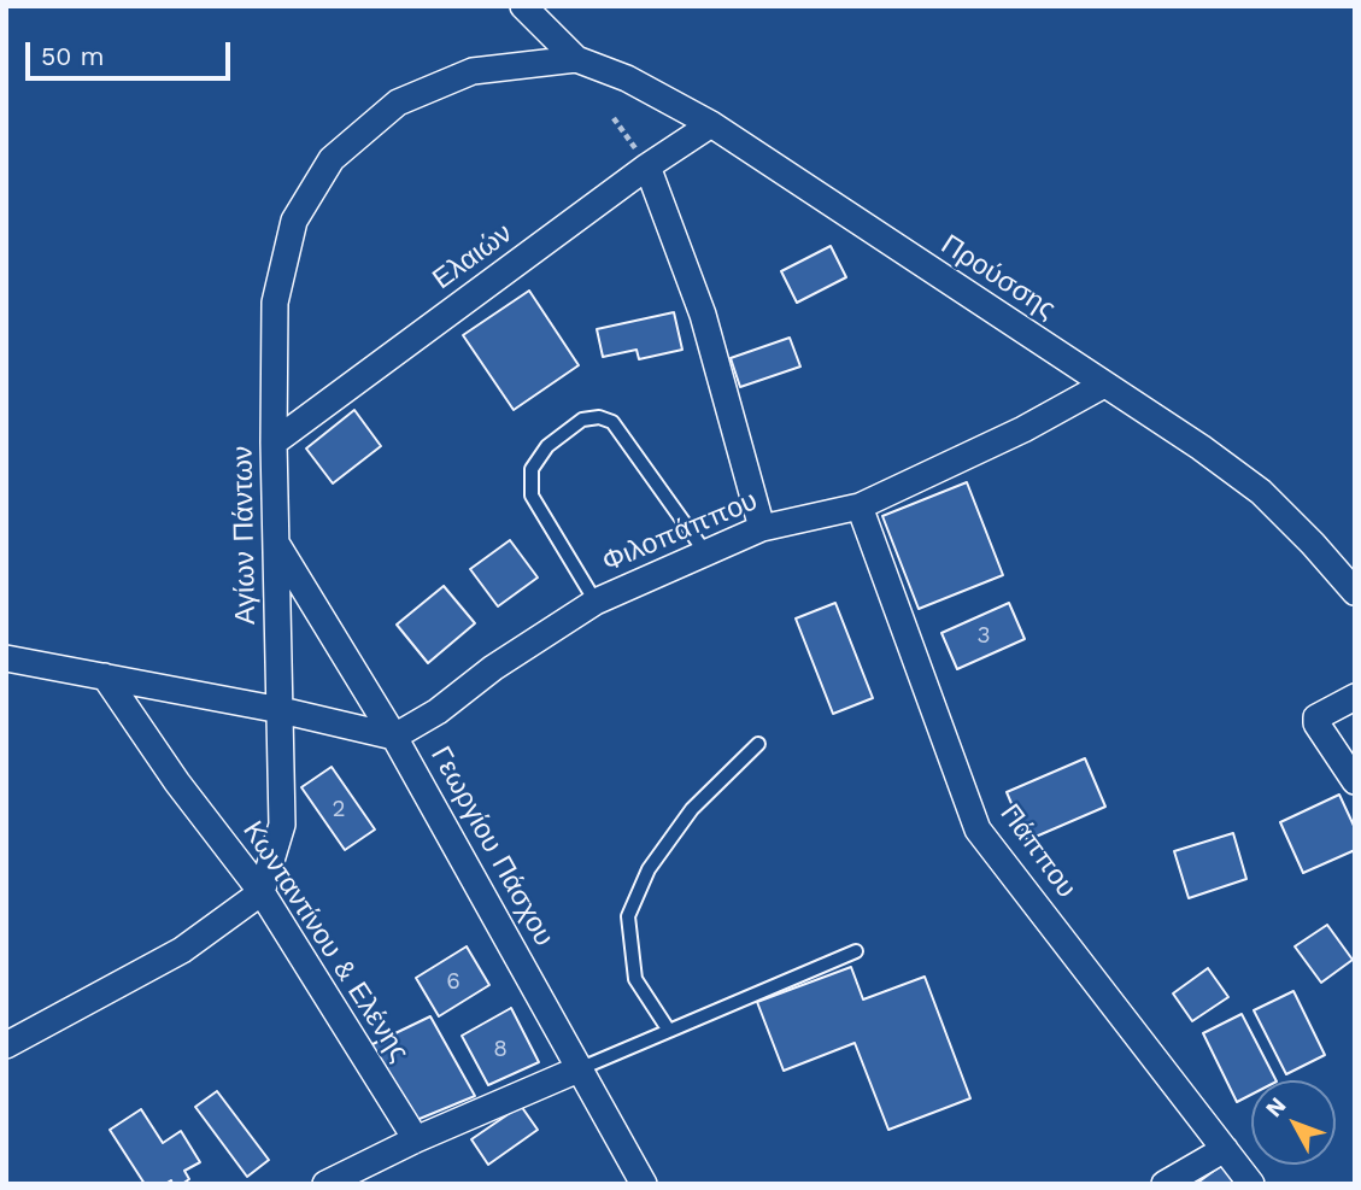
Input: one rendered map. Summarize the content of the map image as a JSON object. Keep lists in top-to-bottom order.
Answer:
{
  "streets": {
    "street": [
      "Ελαιών",
      "Προύσσης",
      "Φιλοπάππου",
      "Αγίων Πάντων",
      "Γεωργίου Πάσχου",
      "Πάππου",
      "Κωνταντίνου & Ελένης"
    ]
  },
  "crossings": [
    ["Ελαιών", "Προύσσης"],
    ["Ελαιών", "Αγίων Πάντων"],
    ["Προύσσης", "Φιλοπάππου"],
    ["Προύσσης", "Αγίων Πάντων"],
    ["Φιλοπάππου", "Γεωργίου Πάσχου"],
    ["Φιλοπάππου", "Πάππου"],
    ["Αγίων Πάντων", "Γεωργίου Πάσχου"],
    ["Αγίων Πάντων", "Κωνταντίνου & Ελένης"]
  ],
  "house_numbers": [
    "3",
    "2",
    "6",
    "8"
  ],
  "scale_bar": "50 m",
  "north": "top left"
}
